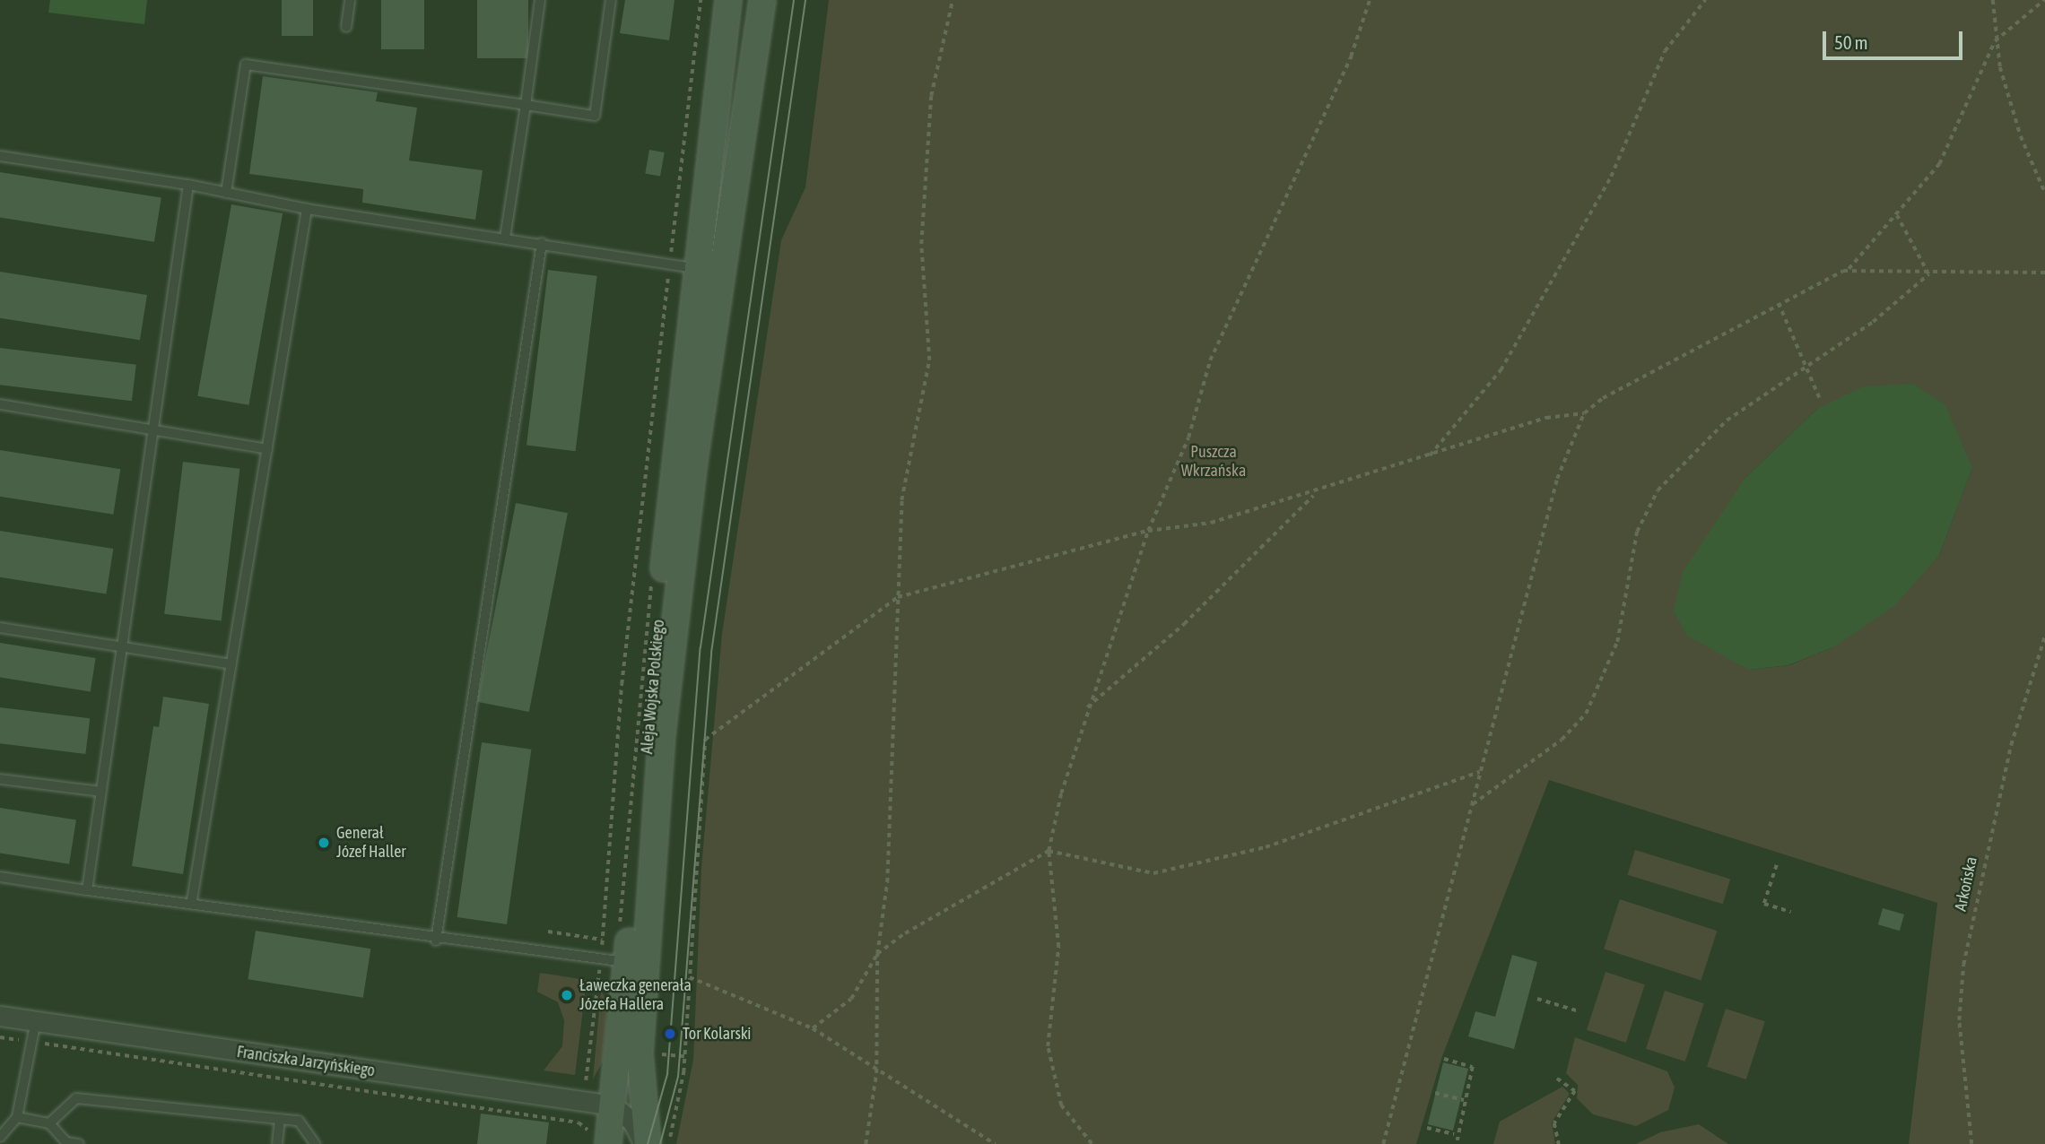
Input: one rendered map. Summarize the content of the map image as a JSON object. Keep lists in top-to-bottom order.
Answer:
{
  "streets": {
    "main road": ["Aleja Wojska Polskiego"],
    "street": ["Franciszka Jarzyńskiego"],
    "path": ["Arkońska"]
  },
  "crossings": [
    ["Aleja Wojska Polskiego", "Franciszka Jarzyńskiego"]
  ],
  "parks": ["Puszcza Wkrzańska"],
  "places": ["Generał Józef Haller", "Ławeczka generała Józefa Hallera", "Tor Kolarski"],
  "scale_bar": "50 m"
}
